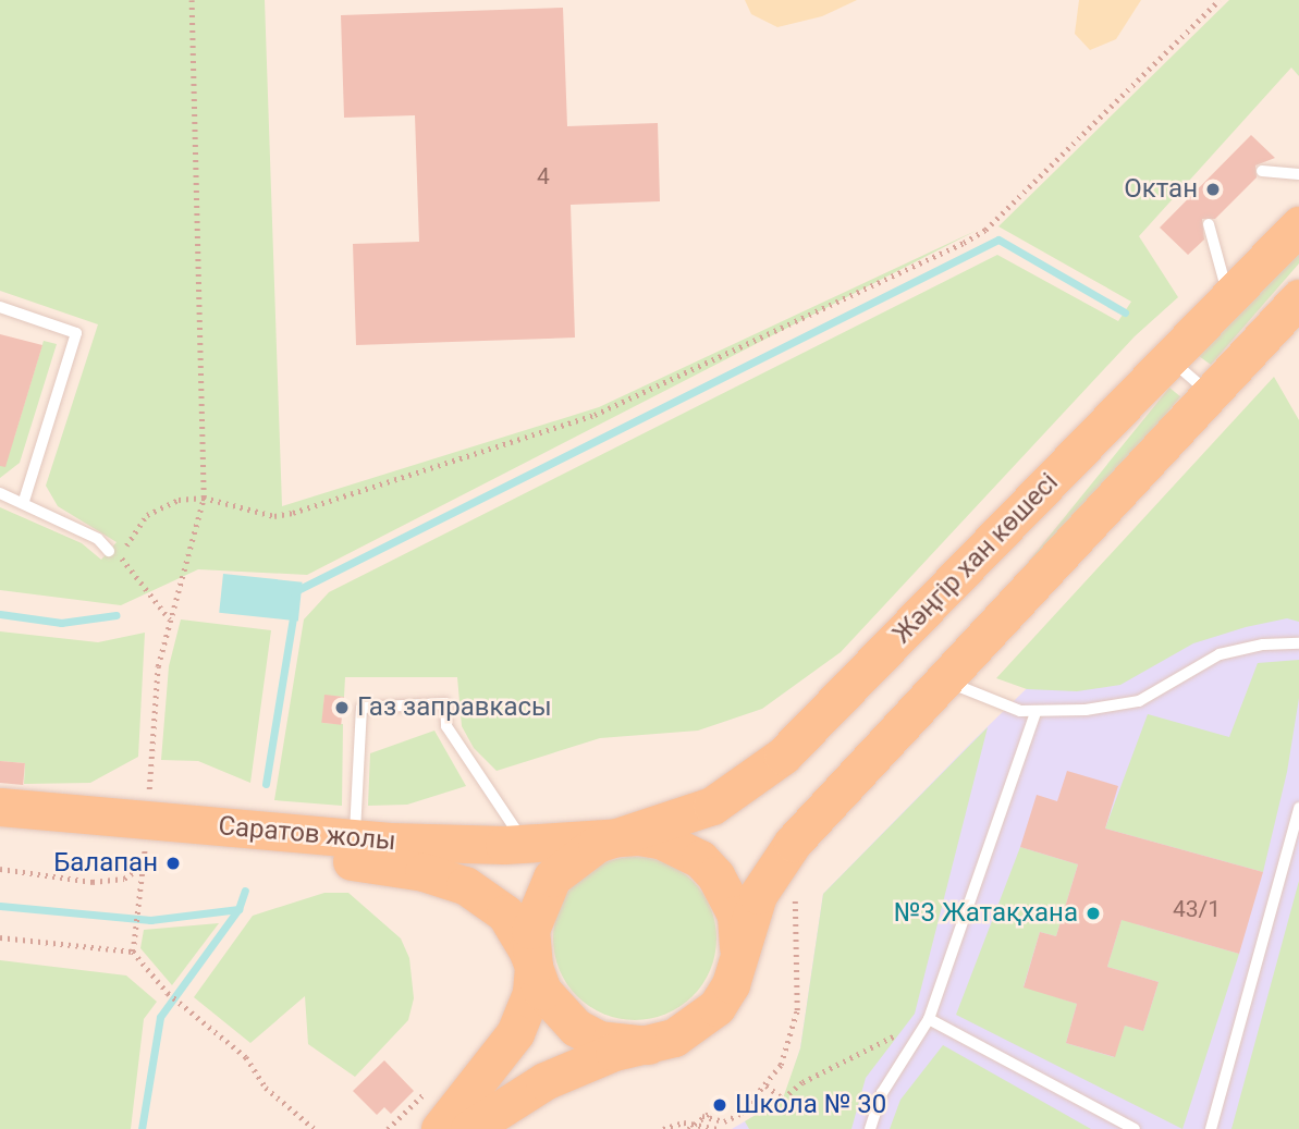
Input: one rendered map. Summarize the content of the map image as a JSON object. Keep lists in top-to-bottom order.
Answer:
{
  "streets": {
    "main road": ["Жәңгір хан көшесі", "Саратов жолы"]
  },
  "crossings": [
    ["Жәңгір хан көшесі", "Саратов жолы"]
  ],
  "places": [
    "Октан",
    "Газ заправкасы",
    "Балапан",
    "№3 Жатақхана",
    "Школа № 30"
  ],
  "house_numbers": ["4", "43/1"]
}
